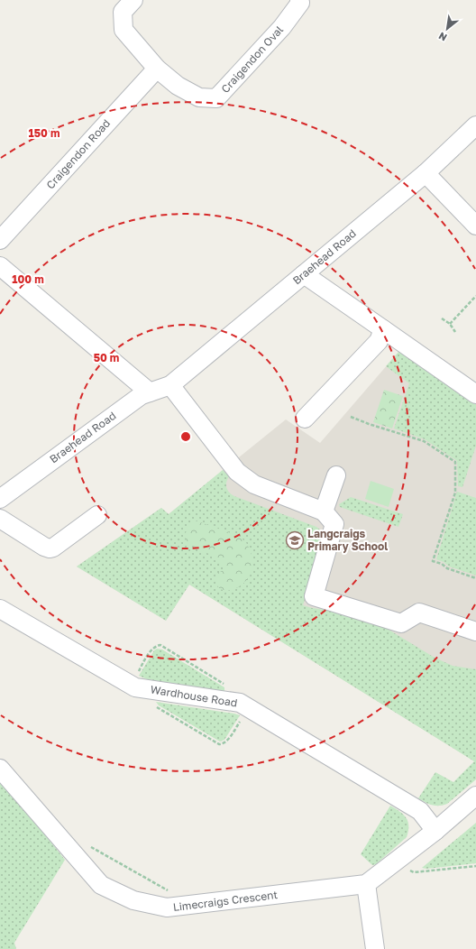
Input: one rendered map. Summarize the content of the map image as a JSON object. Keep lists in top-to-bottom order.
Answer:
{
  "streets": {
    "street": [
      "Craigendon Oval",
      "Craigendon Road",
      "Braehead Road",
      "Wardhouse Road",
      "Limecraigs Crescent"
    ]
  },
  "crossings": [
    ["Craigendon Oval", "Craigendon Road"]
  ],
  "places": {
    "school or university": ["Langcraigs Primary School"]
  },
  "north": "bottom left",
  "rings": ["150 m", "100 m", "50 m"]
}
